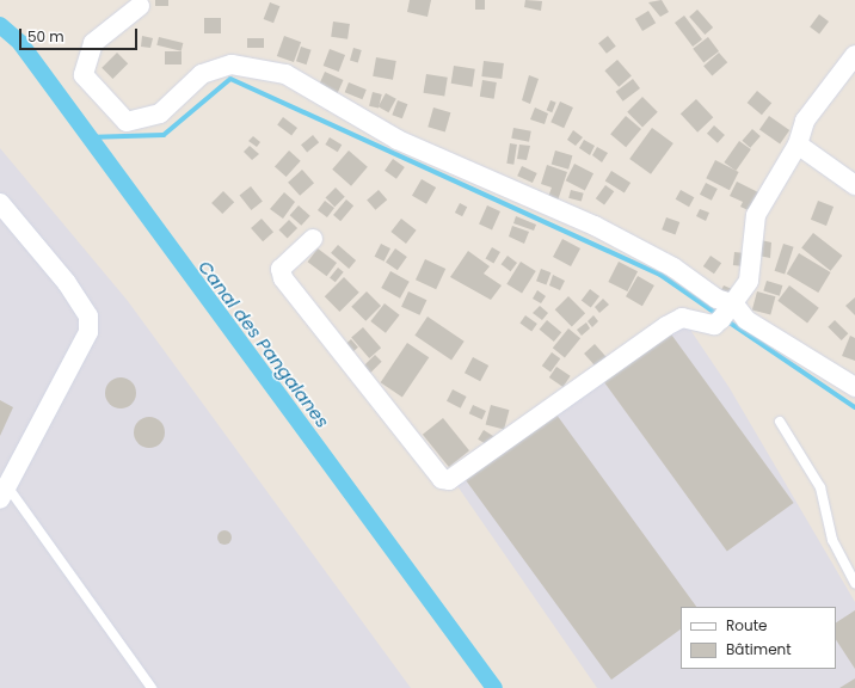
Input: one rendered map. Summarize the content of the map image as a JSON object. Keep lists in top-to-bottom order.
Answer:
{
  "water": ["Canal des Pangalanes"],
  "legend": ["Route", "Bâtiment"],
  "scale_bar": "50 m"
}
